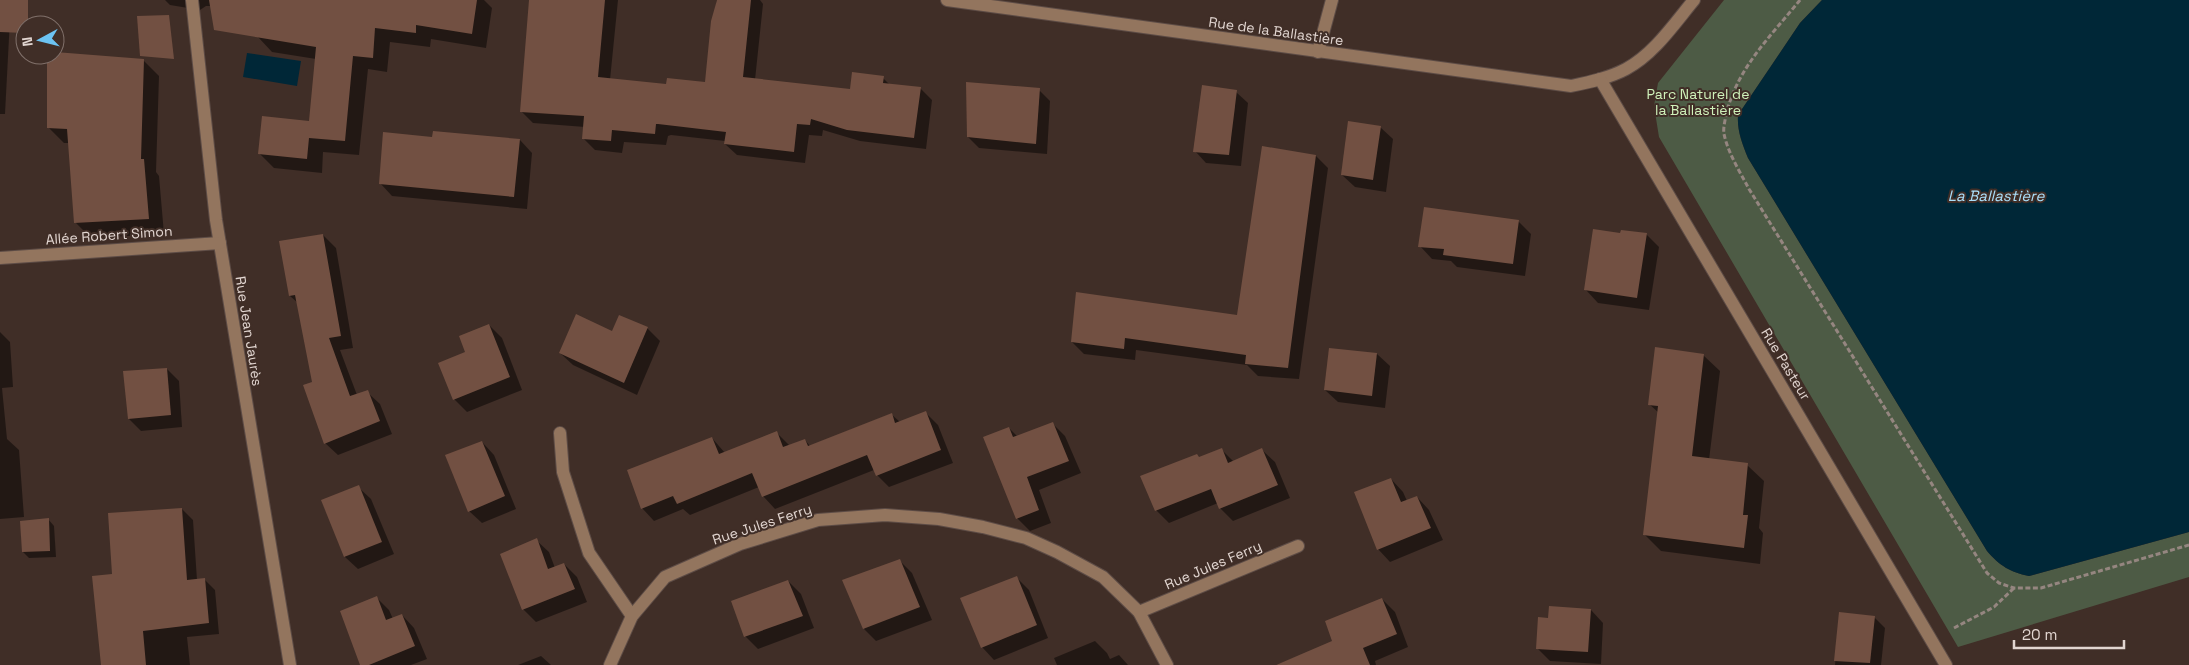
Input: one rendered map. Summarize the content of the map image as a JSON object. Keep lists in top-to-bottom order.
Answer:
{
  "streets": {
    "street": [
      "Rue de la Ballastière",
      "Allée Robert Simon",
      "Rue Jean Jaurès",
      "Rue Pasteur",
      "Rue Jules Ferry"
    ]
  },
  "crossings": [
    ["Rue de la Ballastière", "Rue Pasteur"],
    ["Allée Robert Simon", "Rue Jean Jaurès"]
  ],
  "water": ["La Ballastière"],
  "parks": ["Parc Naturel de la Ballastière"],
  "scale_bar": "20 m",
  "north": "left"
}
